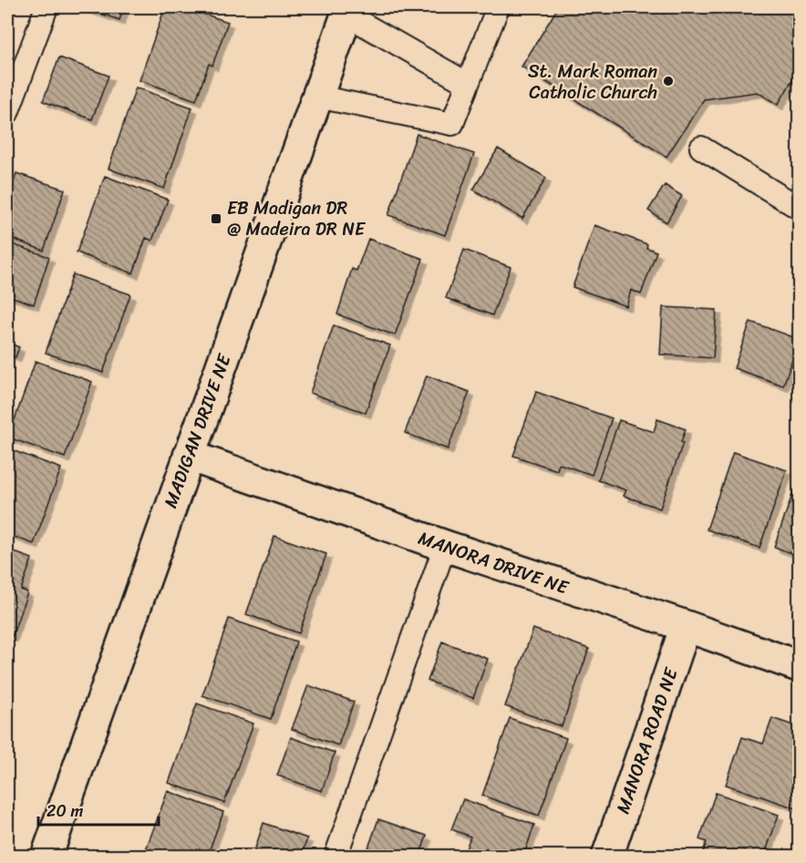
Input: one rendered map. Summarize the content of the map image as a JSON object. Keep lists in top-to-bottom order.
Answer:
{
  "streets": {
    "street": ["MADIGAN DRIVE NE", "MANORA DRIVE NE", "MANORA ROAD NE"]
  },
  "crossings": [
    ["MADIGAN DRIVE NE", "MANORA DRIVE NE"],
    ["MANORA DRIVE NE", "MANORA ROAD NE"]
  ],
  "places": {
    "other": ["St. Mark Roman Catholic Church"],
    "transit": ["EB Madigan DR @ Madeira DR NE"]
  },
  "scale_bar": "20 m"
}
